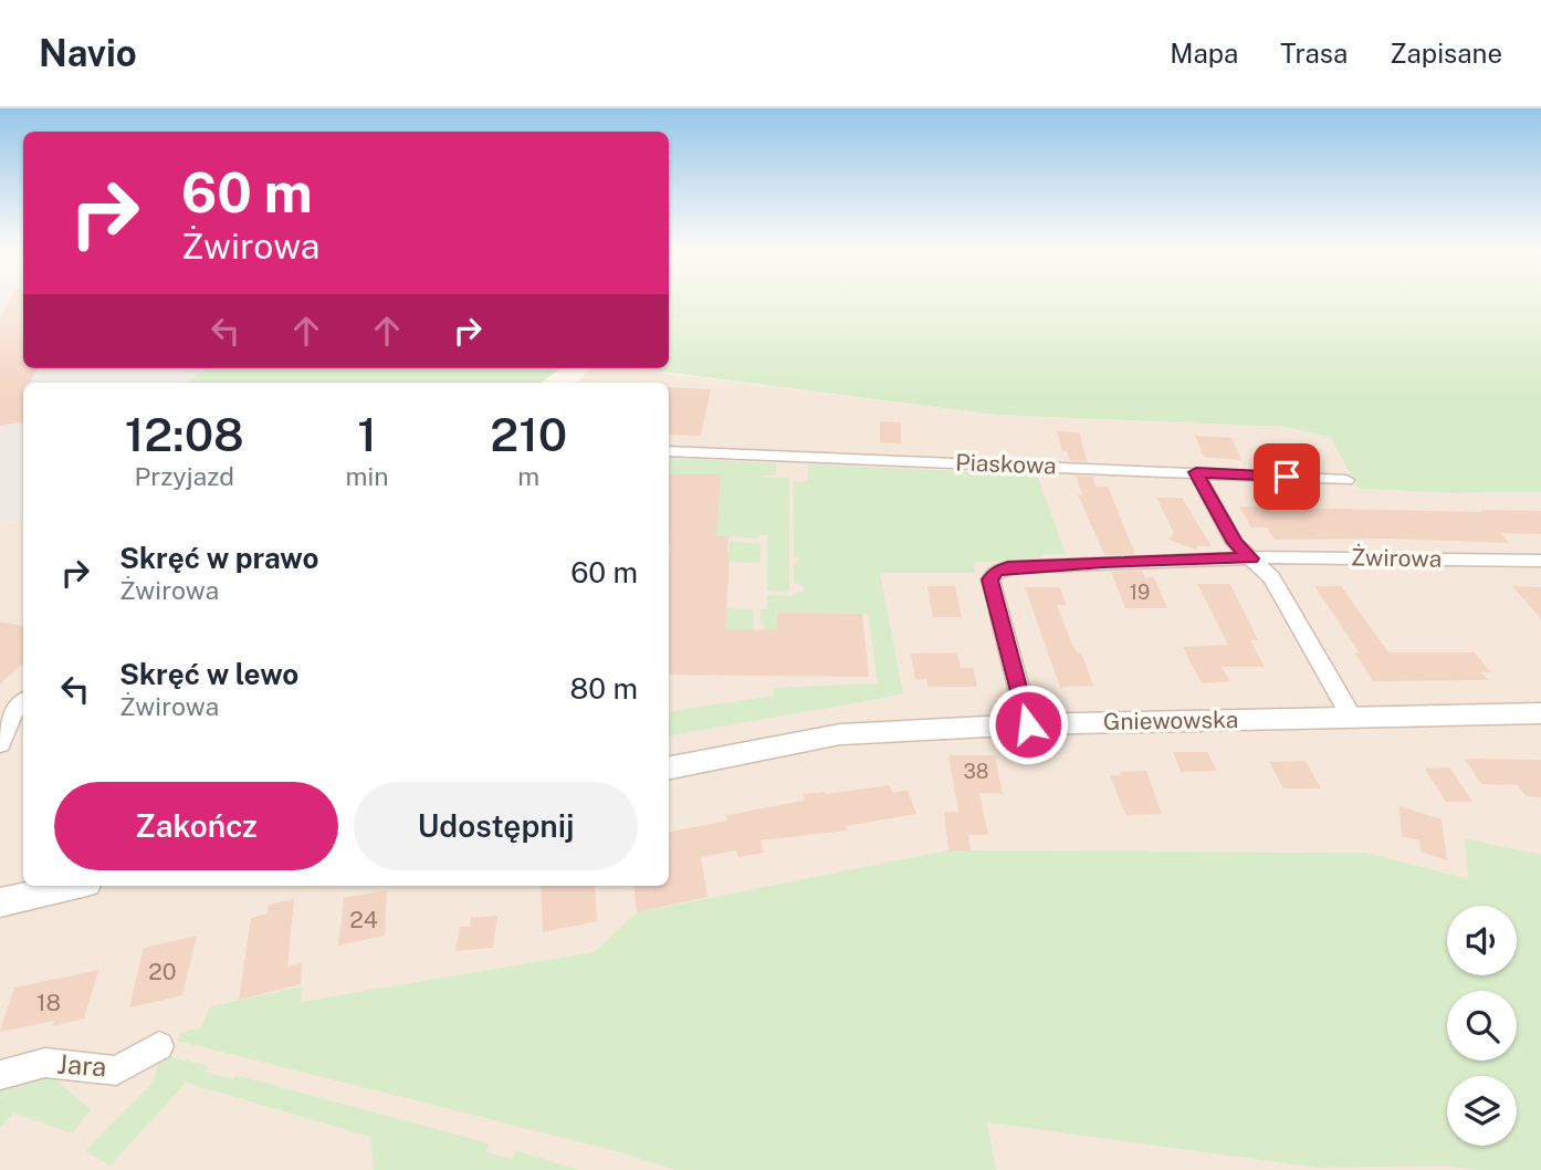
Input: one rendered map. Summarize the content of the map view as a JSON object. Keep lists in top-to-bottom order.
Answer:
{
  "streets": {
    "street": [
      "Piaskowa",
      "Żwirowa",
      "Gniewowska",
      "Jara"
    ]
  },
  "crossings": [
    ["Żwirowa", "Gniewowska"]
  ],
  "house_numbers": [
    "19",
    "38",
    "24",
    "20",
    "18"
  ],
  "page": {
    "header": "Navio",
    "nav": ["Mapa", "Trasa", "Zapisane"],
    "turn": ["60 m", "Żwirowa"],
    "eta": [
      "12:08",
      "Przyjazd",
      "1",
      "min",
      "210",
      "m"
    ],
    "list": [
      {
        "name": "Skręć w prawo",
        "note": "Żwirowa",
        "value": "60 m"
      },
      {
        "name": "Skręć w lewo",
        "note": "Żwirowa",
        "value": "80 m"
      }
    ],
    "buttons": ["Zakończ", "Udostępnij"]
  }
}
